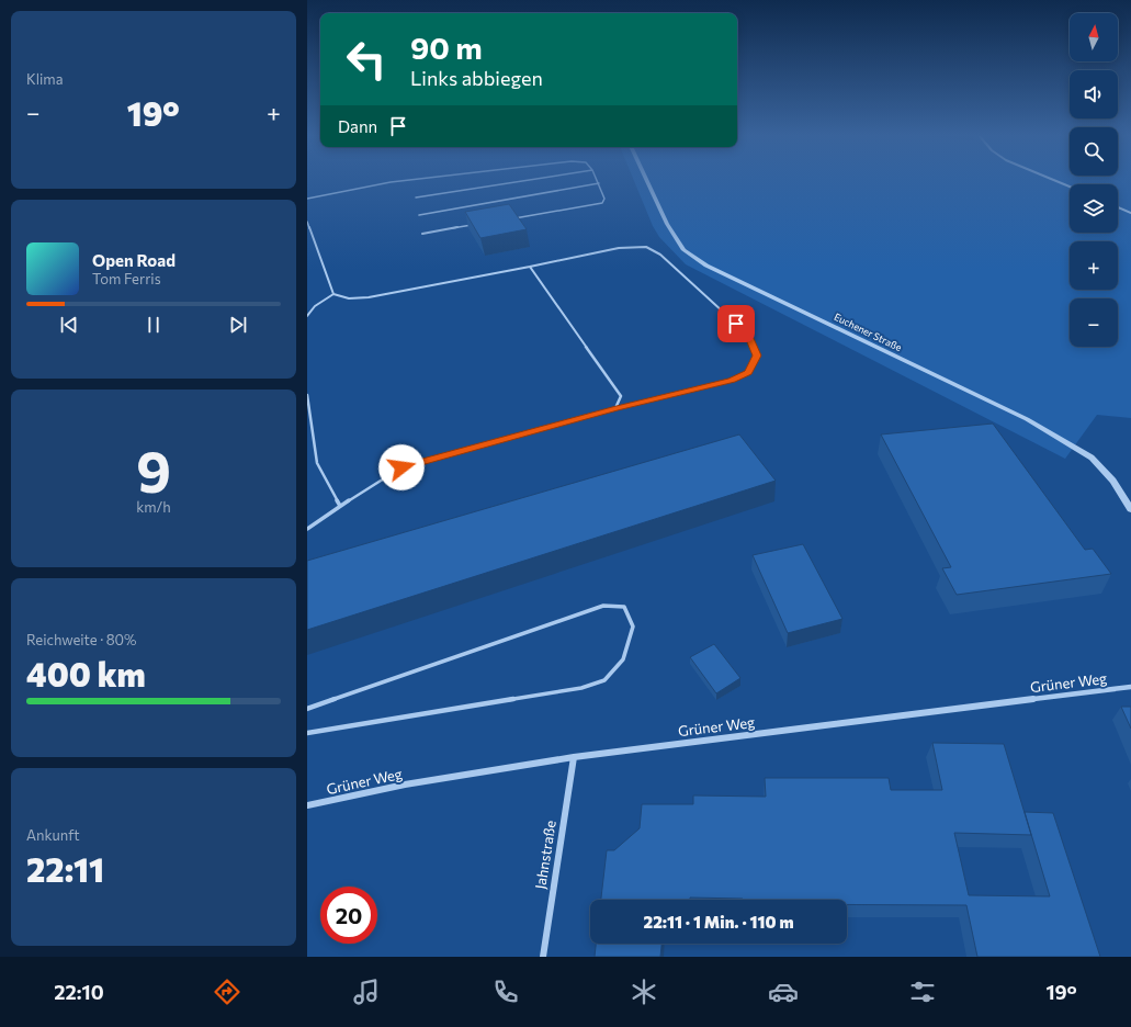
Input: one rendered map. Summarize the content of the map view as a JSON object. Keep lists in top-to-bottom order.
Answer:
{
  "streets": {
    "street": ["Euchener Straße", "Grüner Weg", "Jahnstraße"]
  },
  "crossings": [
    ["Grüner Weg", "Jahnstraße"]
  ],
  "north": "top",
  "page": {
    "tile": [
      "Klima",
      ["9", "km/h"],
      ["Reichweite · 80%", "400 km"],
      ["Ankunft", "22:11"]
    ],
    "map_buttons": ["+", "−"],
    "turn": ["90 m", "Links abbiegen"],
    "heat": ["−", "19°", "+"],
    "then": "Dann",
    "song": ["Open Road", "Tom Ferris"],
    "limit": "20",
    "trip": "22:11 · 1 Min. · 110 m",
    "tabs": ["22:10", "19°"]
  }
}
